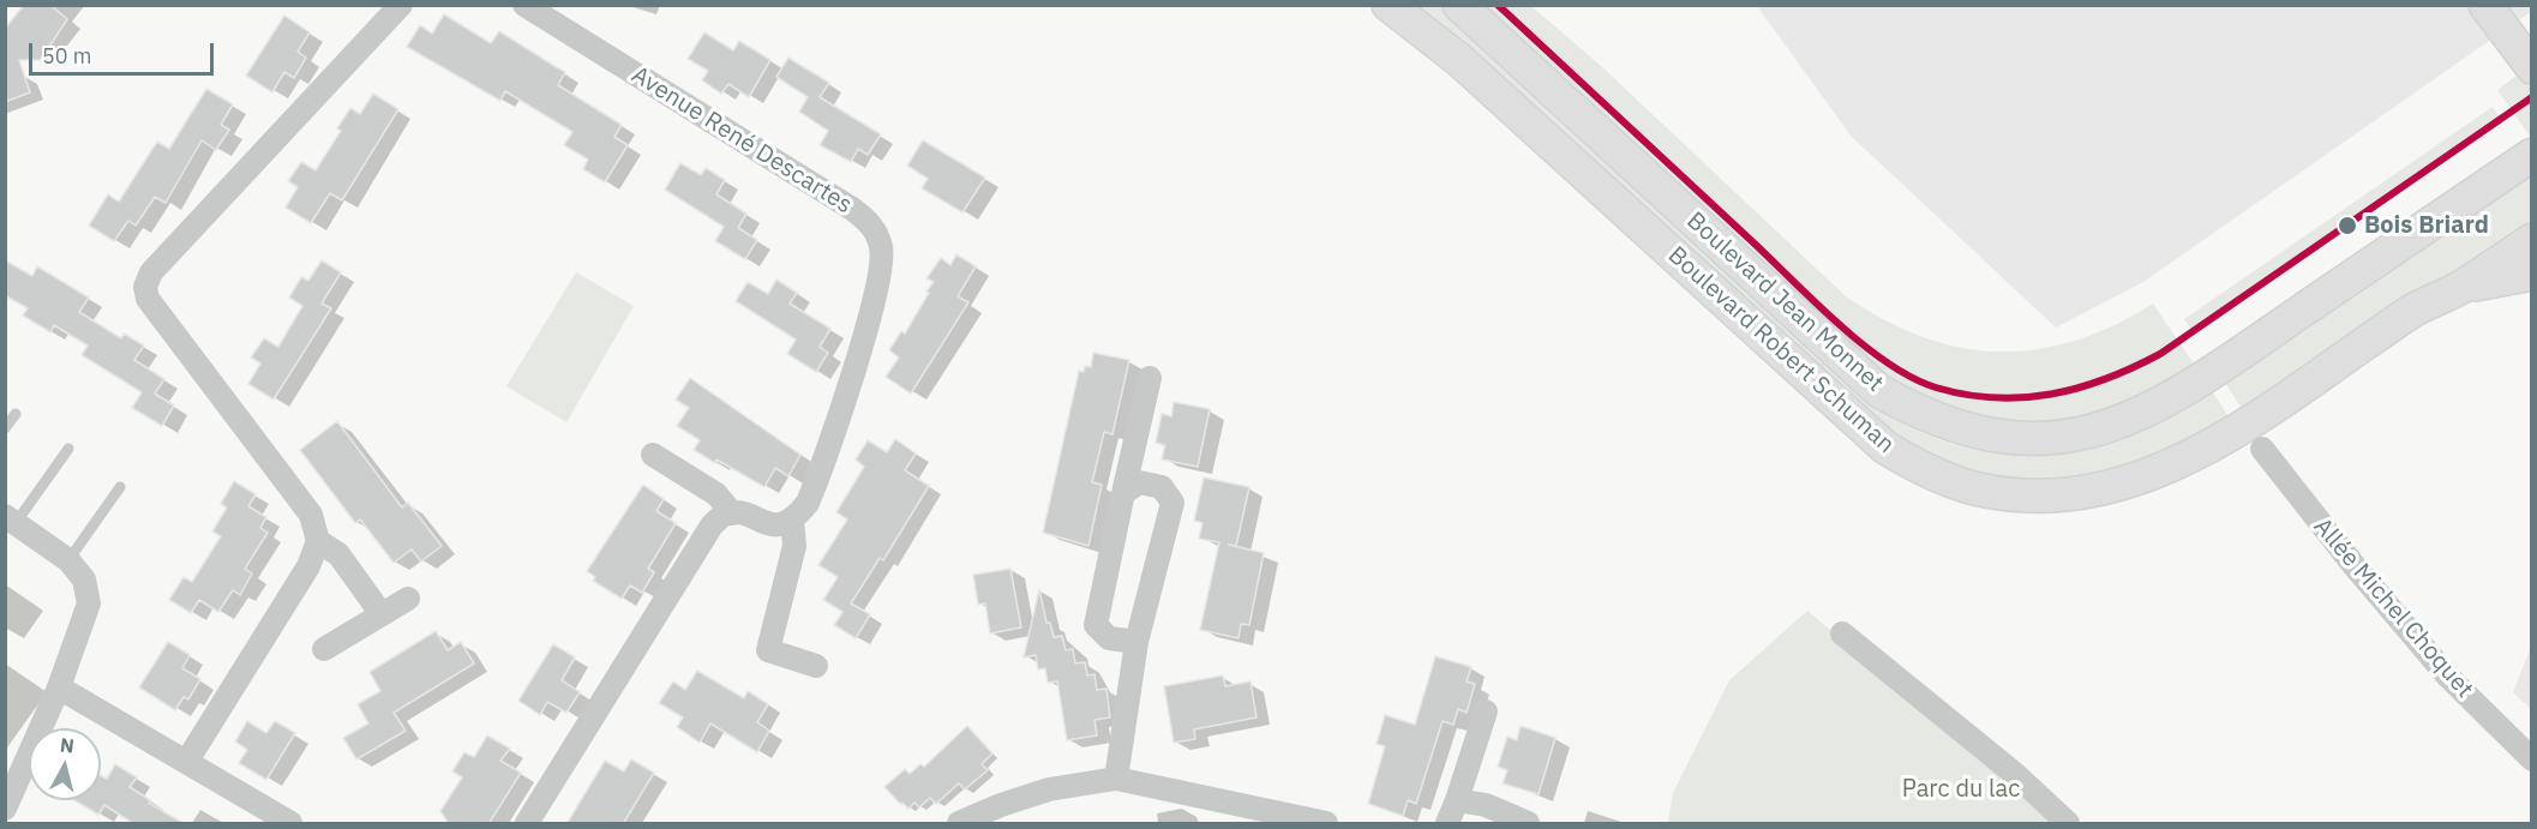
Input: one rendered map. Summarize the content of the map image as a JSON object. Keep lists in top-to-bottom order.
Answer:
{
  "streets": {
    "main road": ["Boulevard Jean Monnet", "Boulevard Robert Schuman"],
    "street": ["Avenue René Descartes", "Allée Michel Choquet"]
  },
  "parks": ["Parc du lac"],
  "places": ["Bois Briard"],
  "scale_bar": "50 m",
  "north": "top"
}
